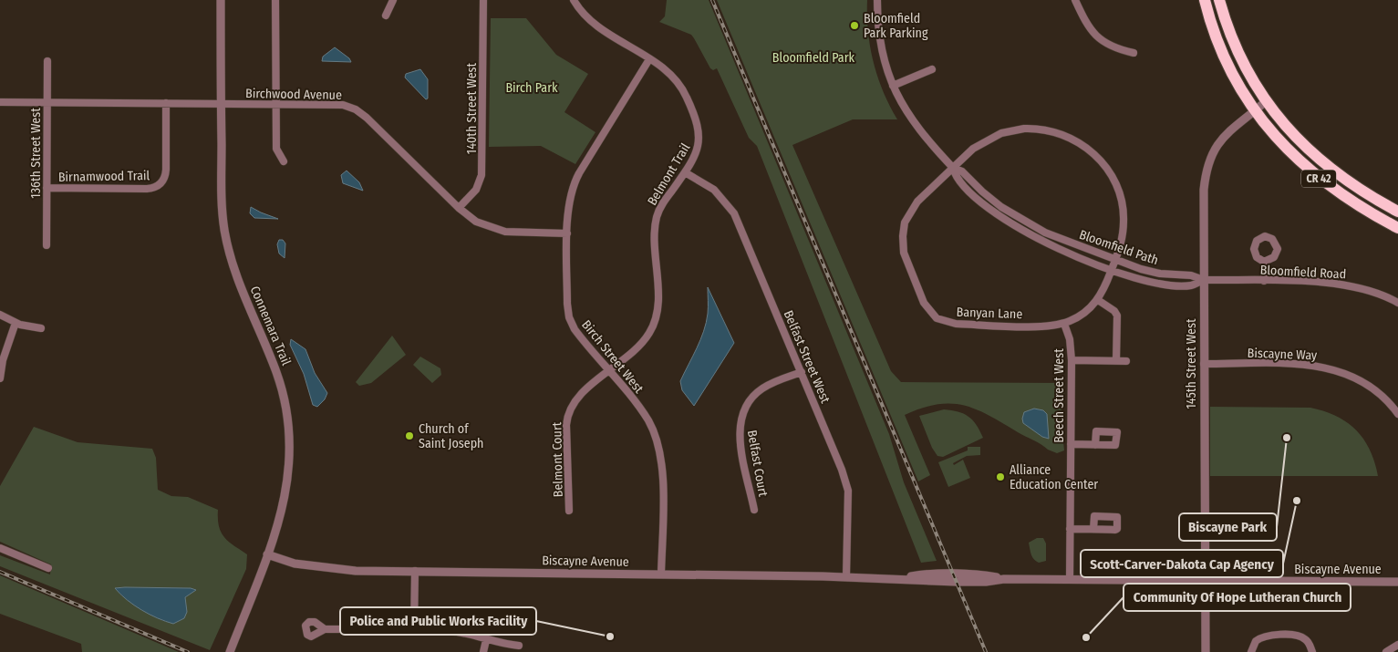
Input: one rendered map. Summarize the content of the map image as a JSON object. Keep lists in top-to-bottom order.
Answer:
{
  "streets": {
    "highway": ["CR 42"],
    "street": [
      "Birchwood Avenue",
      "140th Street West",
      "136th Street West",
      "Belmont Trail",
      "Birnamwood Trail",
      "Bloomfield Path",
      "Bloomfield Road",
      "Banyan Lane",
      "Connemara Trail",
      "Biscayne Way",
      "Birch Street West",
      "Belfast Street West",
      "145th Street West",
      "Beech Street West",
      "Belmont Court",
      "Belfast Court",
      "Biscayne Avenue"
    ]
  },
  "crossings": [
    ["Birchwood Avenue", "140th Street West"],
    ["Birchwood Avenue", "136th Street West"],
    ["Birchwood Avenue", "Birnamwood Trail"],
    ["Birchwood Avenue", "Connemara Trail"],
    ["Birchwood Avenue", "Birch Street West"],
    ["136th Street West", "Birnamwood Trail"],
    ["Belmont Trail", "Birch Street West"],
    ["Belmont Trail", "Belfast Street West"],
    ["Belmont Trail", "Belmont Court"],
    ["CR 42", "145th Street West"],
    ["Bloomfield Path", "Bloomfield Road"],
    ["Bloomfield Path", "Banyan Lane"],
    ["Bloomfield Path", "145th Street West"],
    ["Bloomfield Road", "145th Street West"],
    ["Banyan Lane", "Beech Street West"],
    ["Connemara Trail", "Biscayne Avenue"],
    ["Biscayne Way", "145th Street West"],
    ["Birch Street West", "Belmont Court"],
    ["Birch Street West", "Biscayne Avenue"],
    ["Belfast Street West", "Belfast Court"],
    ["Belfast Street West", "Biscayne Avenue"],
    ["145th Street West", "Biscayne Avenue"],
    ["Beech Street West", "Biscayne Avenue"]
  ],
  "parks": ["Bloomfield Park", "Birch Park"],
  "places": [
    "Bloomfield Park Parking",
    "Church of Saint Joseph",
    "Biscayne Park",
    "Alliance Education Center",
    "Scott-Carver-Dakota Cap Agency",
    "Police and Public Works Facility",
    "Community Of Hope Lutheran Church"
  ]
}
